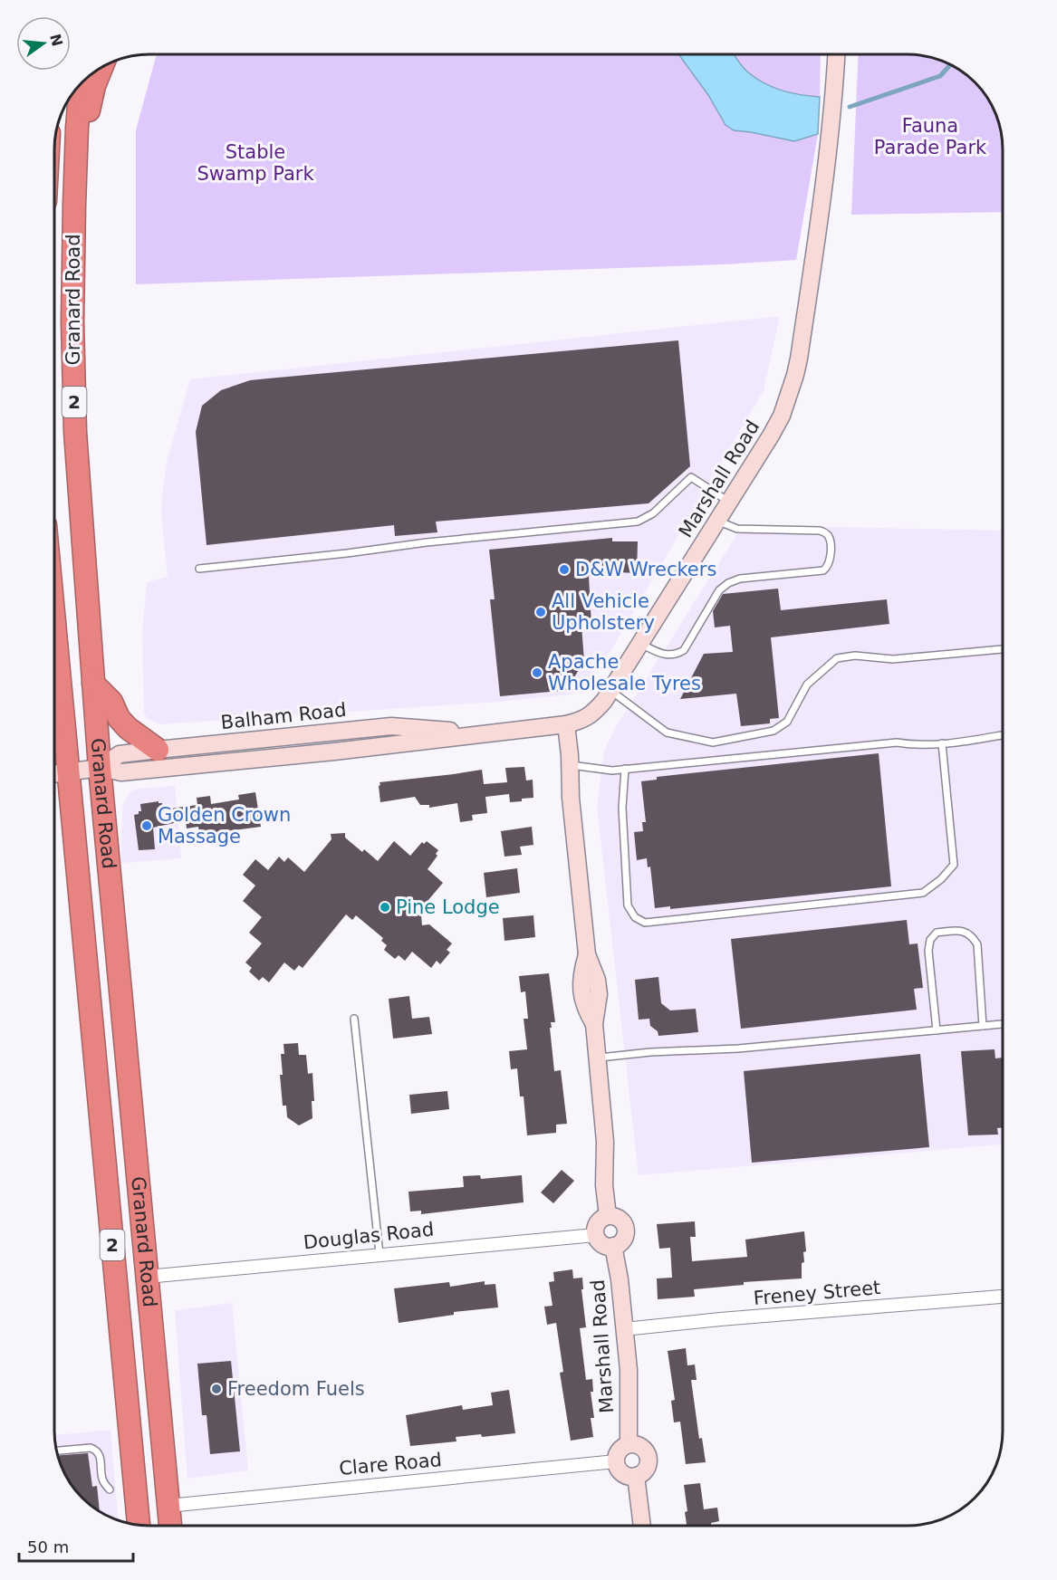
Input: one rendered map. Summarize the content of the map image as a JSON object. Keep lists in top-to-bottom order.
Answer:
{
  "streets": {
    "highway": ["Granard Road", "2"],
    "street": [
      "Marshall Road",
      "Balham Road",
      "Douglas Road",
      "Freney Street",
      "Clare Road"
    ]
  },
  "crossings": [
    ["Granard Road", "Balham Road"],
    ["Granard Road", "Douglas Road"],
    ["Granard Road", "Clare Road"],
    ["Marshall Road", "Balham Road"],
    ["Marshall Road", "Douglas Road"],
    ["Marshall Road", "Freney Street"],
    ["Marshall Road", "Clare Road"]
  ],
  "parks": ["Fauna Parade Park", "Stable Swamp Park"],
  "places": [
    "D&W Wreckers",
    "All Vehicle Upholstery",
    "Apache Wholesale Tyres",
    "Golden Crown Massage",
    "Pine Lodge",
    "Freedom Fuels"
  ],
  "scale_bar": "50 m",
  "north": "right"
}
